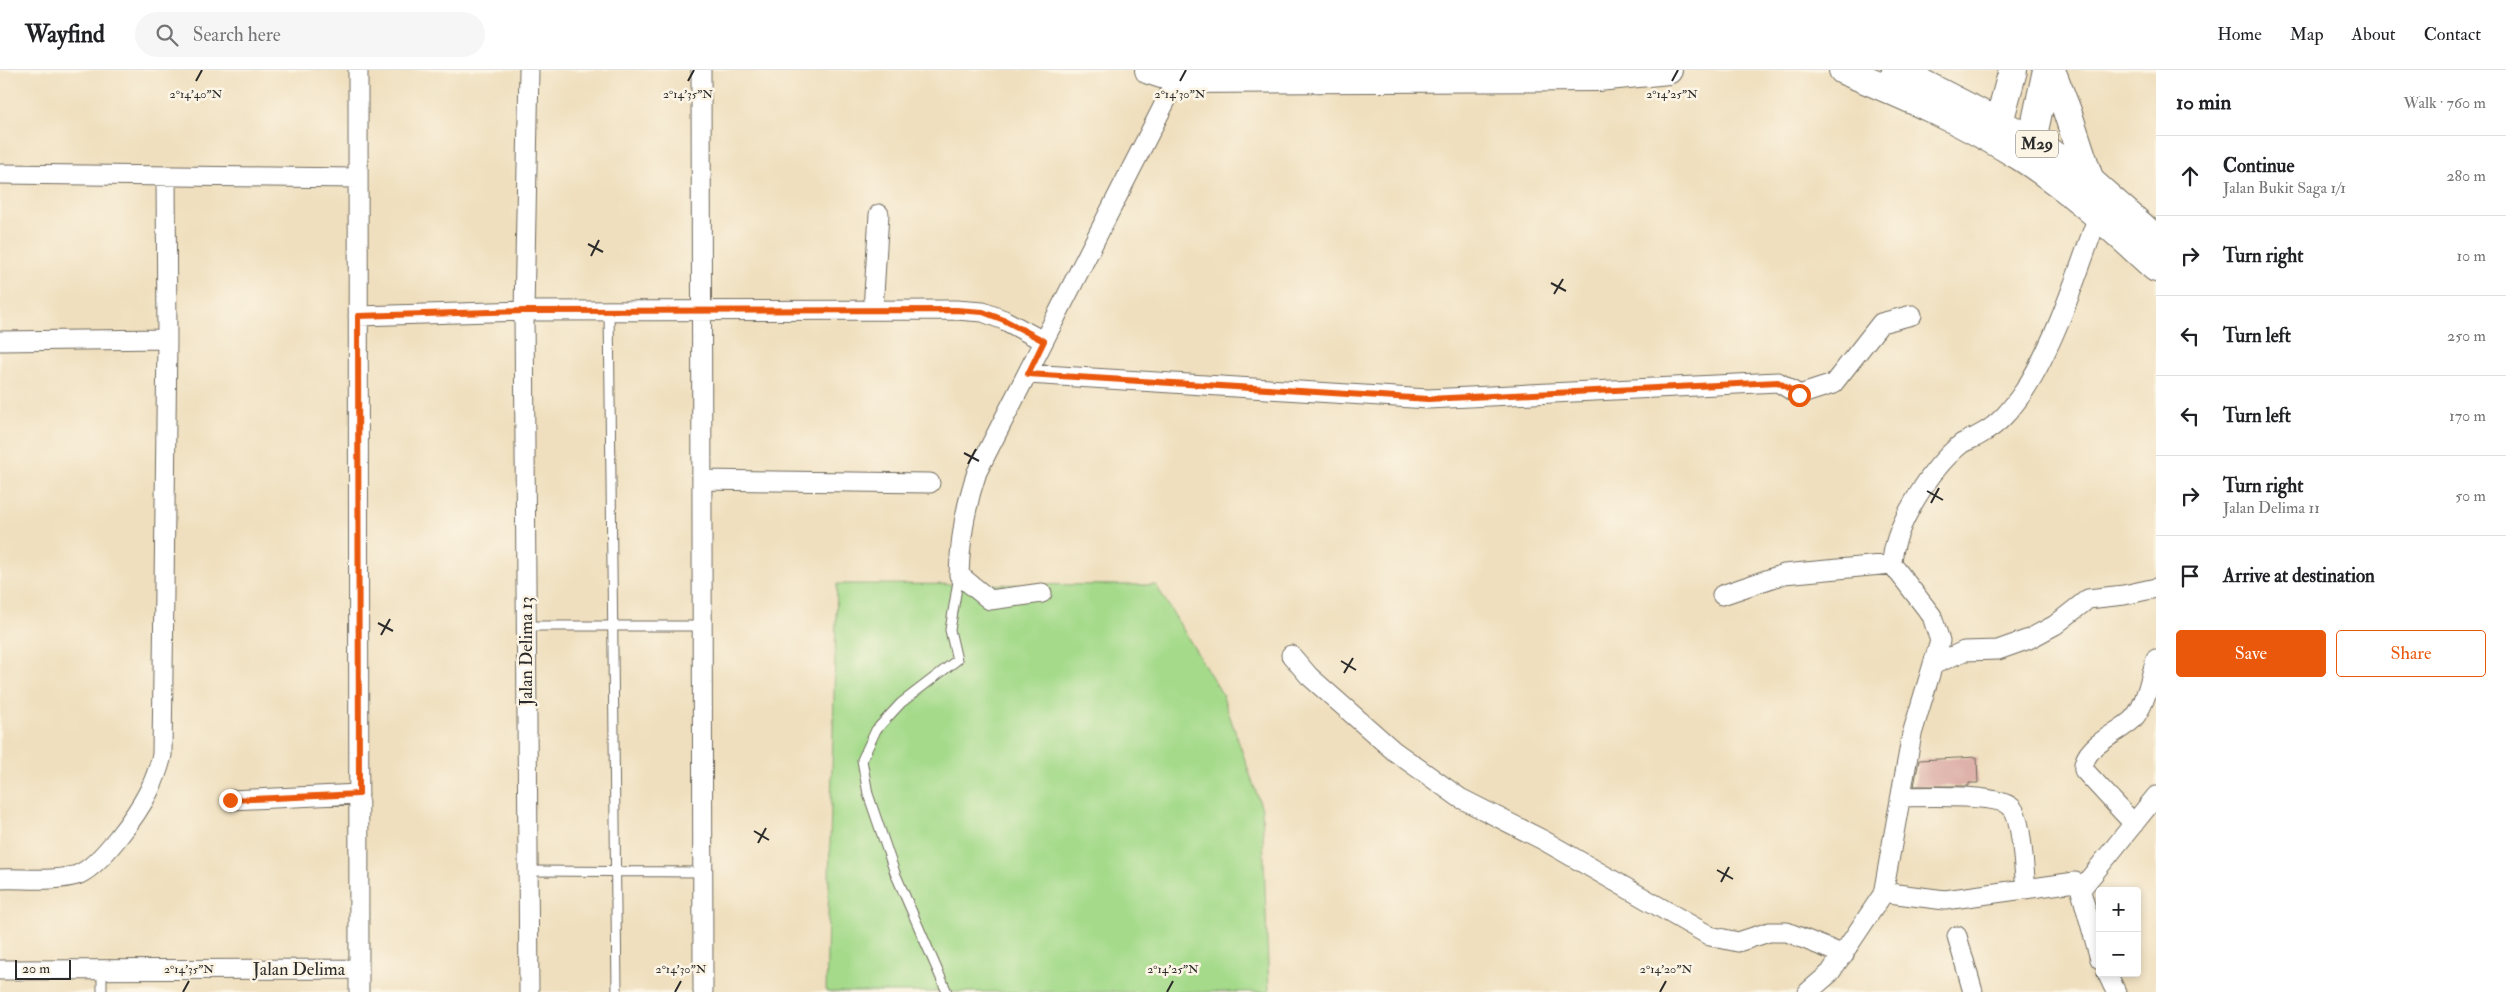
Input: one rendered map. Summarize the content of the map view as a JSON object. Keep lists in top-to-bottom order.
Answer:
{
  "streets": {
    "main road": ["M29"],
    "street": ["Jalan Delima 13", "Jalan Delima"]
  },
  "scale_bar": "20 m",
  "page": {
    "header": "Wayfind",
    "search": "Search here",
    "nav": [
      "Home",
      "Map",
      "About",
      "Contact"
    ],
    "heading": ["10 min", "Walk · 760 m"],
    "list": [
      ["Continue", "Jalan Bukit Saga 1/1", "280 m"],
      ["Turn right", "10 m"],
      ["Turn left", "250 m"],
      ["Turn left", "170 m"],
      ["Turn right", "Jalan Delima 11", "50 m"],
      "Arrive at destination"
    ],
    "buttons": ["Save", "Share"],
    "map_buttons": ["+", "−"],
    "scale": "20 m"
  },
  "coordinates": [
    "2°14'40\"N",
    "2°14'35\"N",
    "2°14'30\"N",
    "2°14'25\"N",
    "2°14'20\"N"
  ]
}
